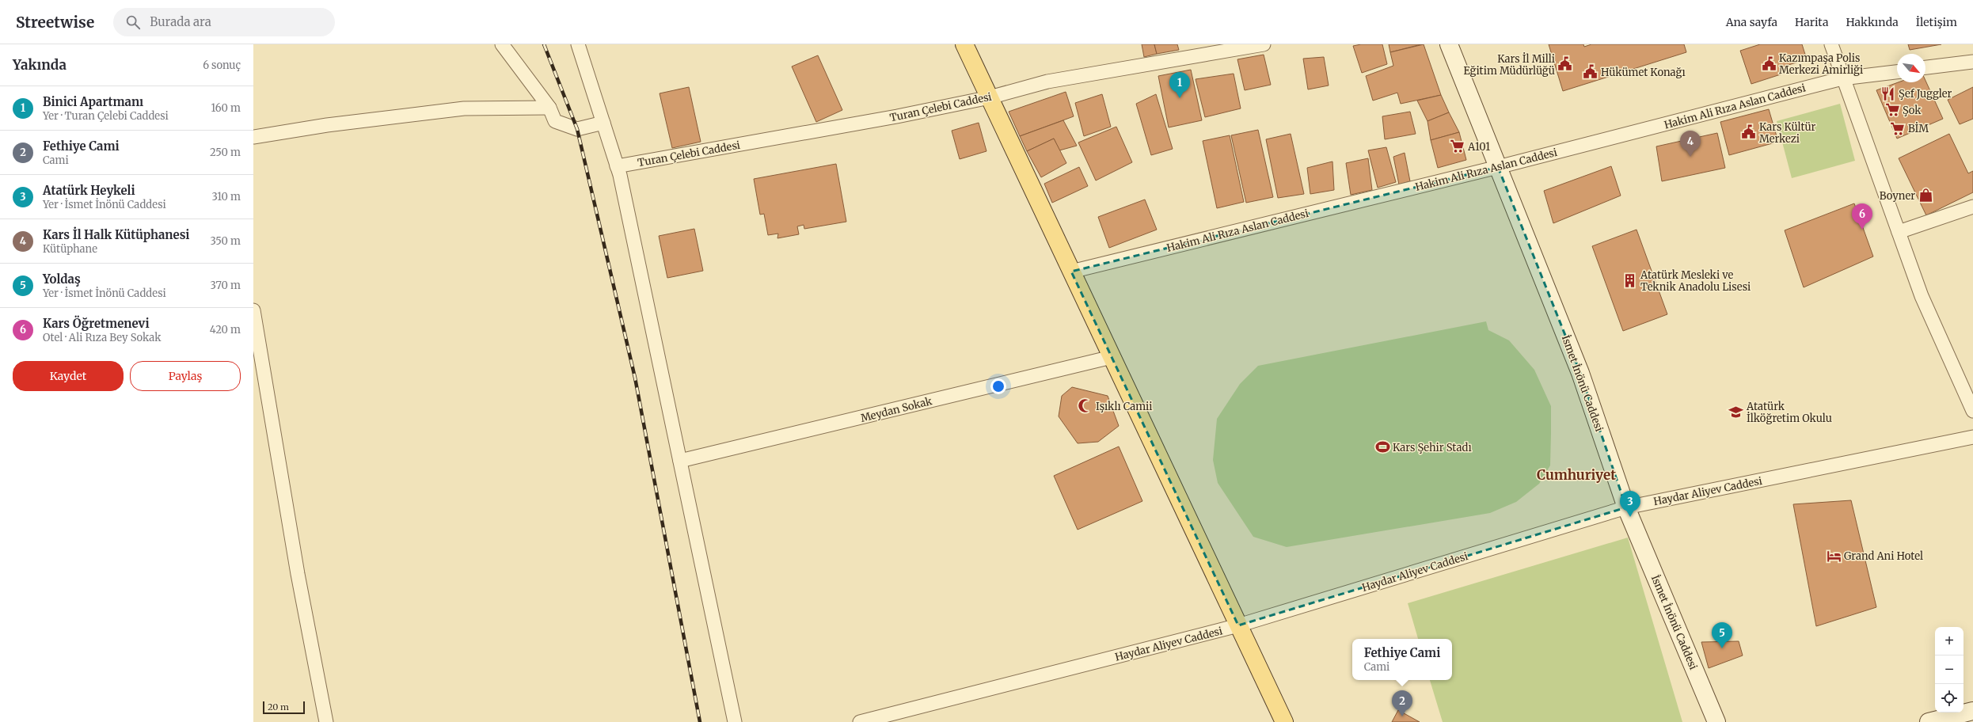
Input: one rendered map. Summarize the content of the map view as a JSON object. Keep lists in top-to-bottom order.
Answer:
{
  "streets": {
    "main road": ["İsmet İnönü Caddesi"],
    "street": [
      "Hakim Ali Rıza Aslan Caddesi",
      "Turan Çelebi Caddesi",
      "Meydan Sokak",
      "Haydar Aliyev Caddesi"
    ]
  },
  "crossings": [
    ["Hakim Ali Rıza Aslan Caddesi", "İsmet İnönü Caddesi"],
    ["İsmet İnönü Caddesi", "Haydar Aliyev Caddesi"]
  ],
  "districts": ["Cumhuriyet"],
  "places": {
    "public building": [
      "Kazımpaşa Polis Merkezi Amirliği",
      "Kars İl Milli Eğitim Müdürlüğü",
      "Hükümet Konağı",
      "Kars Kültür Merkezi"
    ],
    "restaurant": ["Şef Juggler"],
    "supermarket": ["Şok", "BİM", "A101"],
    "shop": ["Boyner"],
    "building": ["Atatürk Mesleki ve Teknik Anadolu Lisesi"],
    "mosque": ["Işıklı Camii"],
    "school or university": ["Atatürk İlköğretim Okulu"],
    "sports": ["Kars Şehir Stadı"],
    "hotel": ["Grand Ani Hotel"]
  },
  "scale_bar": "20 m",
  "north": "bottom right",
  "page": {
    "header": "Streetwise",
    "search": "Burada ara",
    "nav": [
      "Ana sayfa",
      "Harita",
      "Hakkında",
      "İletişim"
    ],
    "heading": ["Yakında", "6 sonuç"],
    "pins": [
      "1",
      "4",
      "6",
      "3",
      "5",
      "2"
    ],
    "list": [
      {
        "mark": "1",
        "name": "Binici Apartmanı",
        "note": "Yer · Turan Çelebi Caddesi",
        "value": "160 m"
      },
      {
        "mark": "2",
        "name": "Fethiye Cami",
        "note": "Cami",
        "value": "250 m"
      },
      {
        "mark": "3",
        "name": "Atatürk Heykeli",
        "note": "Yer · İsmet İnönü Caddesi",
        "value": "310 m"
      },
      {
        "mark": "4",
        "name": "Kars İl Halk Kütüphanesi",
        "note": "Kütüphane",
        "value": "350 m"
      },
      {
        "mark": "5",
        "name": "Yoldaş",
        "note": "Yer · İsmet İnönü Caddesi",
        "value": "370 m"
      },
      {
        "mark": "6",
        "name": "Kars Öğretmenevi",
        "note": "Otel · Ali Rıza Bey Sokak",
        "value": "420 m"
      }
    ],
    "buttons": ["Kaydet", "Paylaş"],
    "map_buttons": ["+", "−"],
    "popup": ["Fethiye Cami", "Cami"],
    "scale": "20 m"
  }
}
